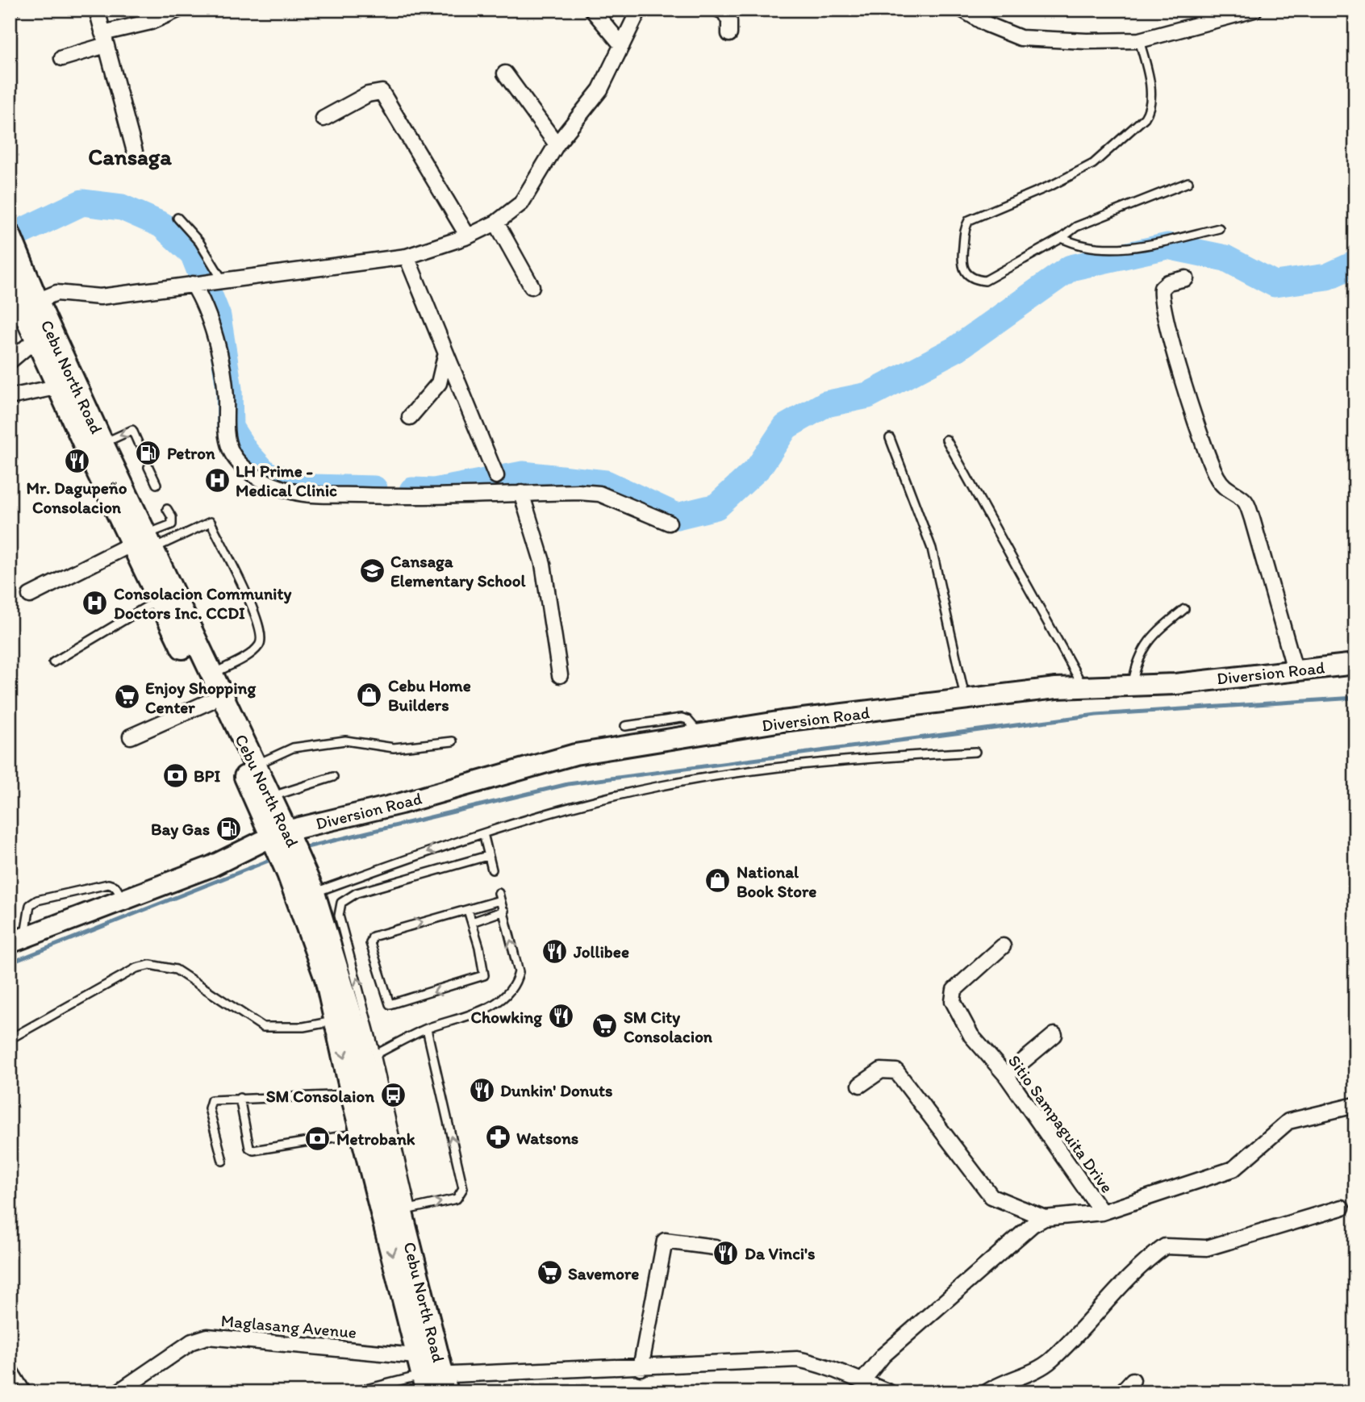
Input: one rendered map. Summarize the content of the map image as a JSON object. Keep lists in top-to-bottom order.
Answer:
{
  "streets": {
    "main road": ["Cebu North Road"],
    "street": ["Diversion Road", "Sitio Sampaguita Drive", "Maglasang Avenue"]
  },
  "crossings": [
    ["Cebu North Road", "Diversion Road"],
    ["Cebu North Road", "Maglasang Avenue"]
  ],
  "districts": ["Cansaga"],
  "places": {
    "fuel station": ["Petron", "Bay Gas"],
    "restaurant": [
      "Mr. Dagupeño Consolacion",
      "Jollibee",
      "Chowking",
      "Dunkin' Donuts",
      "Da Vinci's"
    ],
    "hospital": ["LH Prime - Medical Clinic", "Consolacion Community Doctors Inc. CCDI"],
    "school or university": ["Cansaga Elementary School"],
    "shop": ["Cebu Home Builders", "National Book Store"],
    "supermarket": ["Enjoy Shopping Center", "SM City Consolacion", "Savemore"],
    "bank": ["BPI", "Metrobank"],
    "bus stop": ["SM Consolaion"],
    "pharmacy": ["Watsons"]
  }
}
